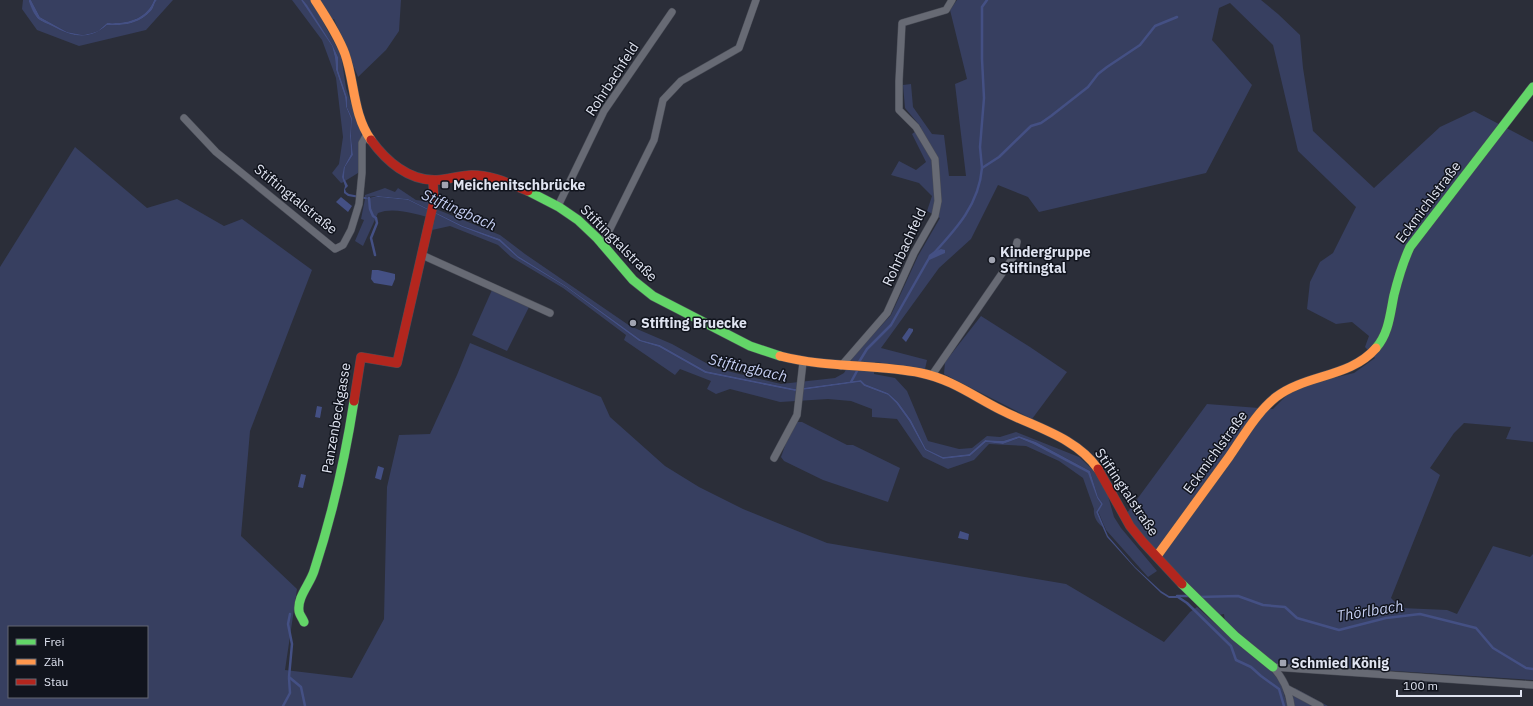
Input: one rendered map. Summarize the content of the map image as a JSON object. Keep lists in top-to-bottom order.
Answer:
{
  "streets": {
    "street": [
      "Rohrbachfeld",
      "Stiftingtalstraße",
      "Eckmichlstraße",
      "Panzenbeckgasse"
    ]
  },
  "crossings": [
    ["Rohrbachfeld", "Stiftingtalstraße"],
    ["Stiftingtalstraße", "Eckmichlstraße"],
    ["Stiftingtalstraße", "Panzenbeckgasse"]
  ],
  "water": ["Stiftingbach", "Thörlbach"],
  "places": {
    "transit": ["Meichenitschbrücke", "Schmied König"],
    "other": ["Kindergruppe Stiftingtal", "Stifting Bruecke"]
  },
  "legend": ["Frei", "Zäh", "Stau"],
  "scale_bar": "100 m"
}
